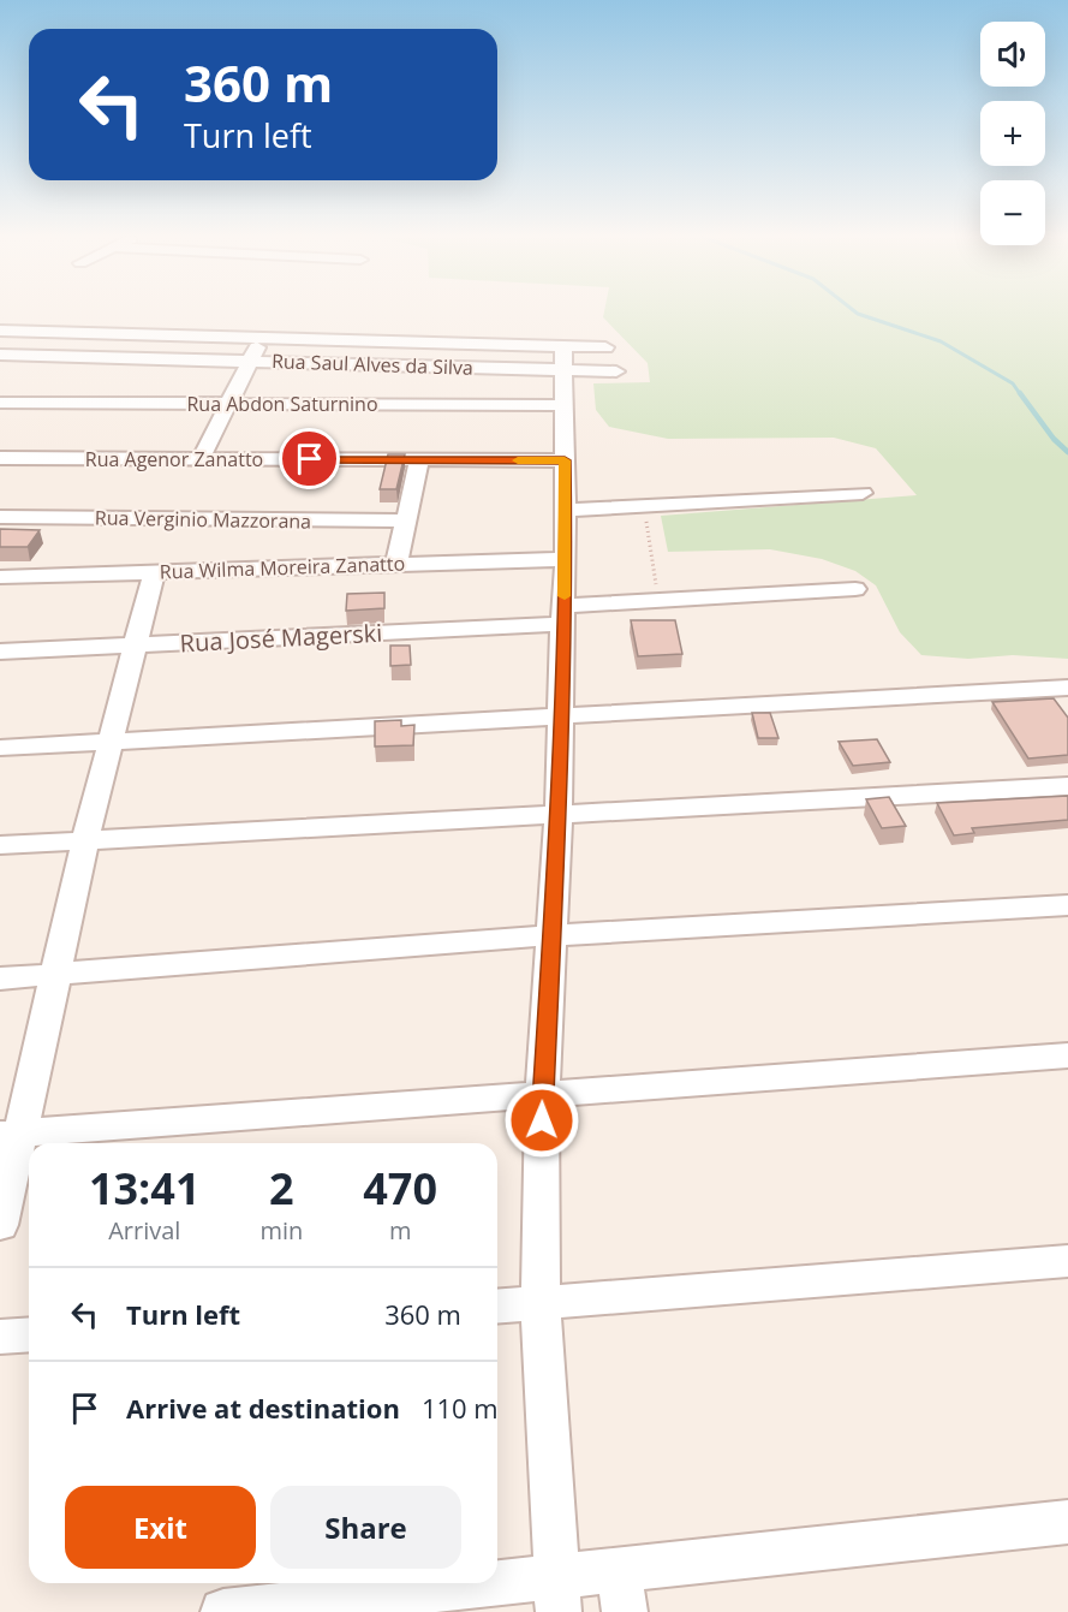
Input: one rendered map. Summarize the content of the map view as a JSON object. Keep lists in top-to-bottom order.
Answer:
{
  "streets": {
    "street": [
      "Rua Saul Alves da Silva",
      "Rua Abdon Saturnino",
      "Rua Agenor Zanatto",
      "Rua Verginio Mazzorana",
      "Rua Wilma Moreira Zanatto",
      "Rua José Magerski"
    ]
  },
  "page": {
    "map_buttons": ["+", "−"],
    "turn": ["360 m", "Turn left"],
    "eta": [
      "13:41",
      "Arrival",
      "2",
      "min",
      "470",
      "m"
    ],
    "list": [
      {
        "name": "Turn left",
        "value": "360 m"
      },
      {
        "name": "Arrive at destination",
        "value": "110 m"
      }
    ],
    "buttons": ["Exit", "Share"]
  }
}
